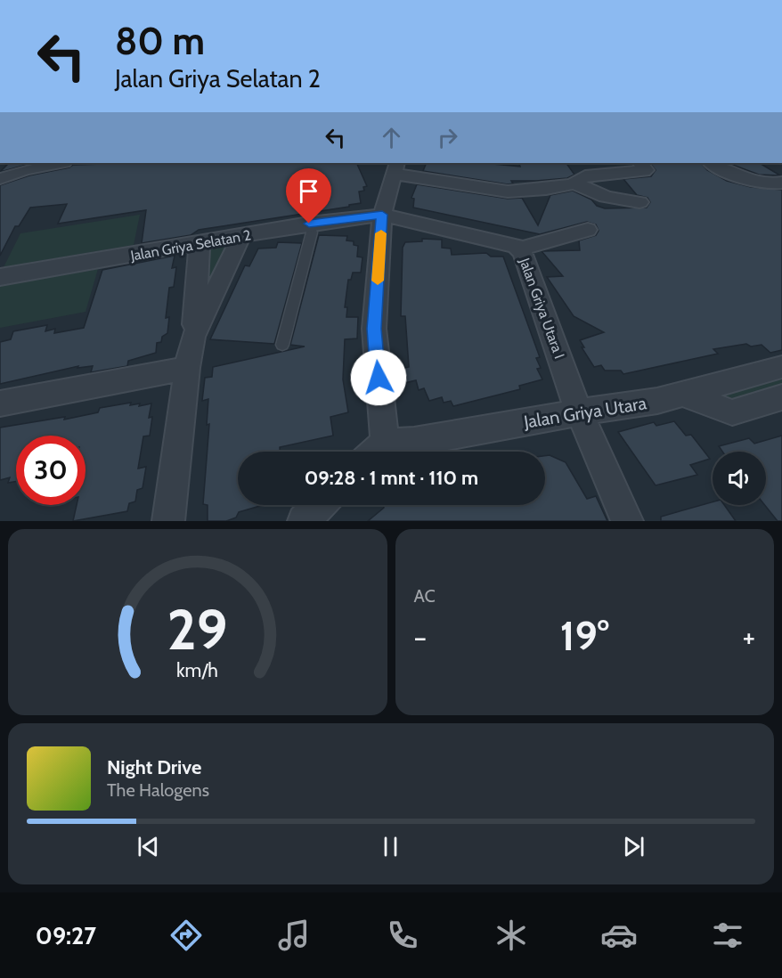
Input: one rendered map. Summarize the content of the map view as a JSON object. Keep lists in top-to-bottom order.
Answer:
{
  "streets": {
    "street": ["Jalan Griya Selatan 2", "Jalan Griya Utara I", "Jalan Griya Utara"]
  },
  "crossings": [
    ["Jalan Griya Selatan 2", "Jalan Griya Utara I"],
    ["Jalan Griya Utara I", "Jalan Griya Utara"]
  ],
  "page": {
    "turn": ["80 m", "Jalan Griya Selatan 2"],
    "limit": "30",
    "trip": "09:28 · 1 mnt · 110 m",
    "tile": "AC",
    "heat": ["−", "19°", "+"],
    "song": ["Night Drive", "The Halogens"],
    "tabs": "09:27",
    "gauge": ["29", "km/h"]
  }
}
